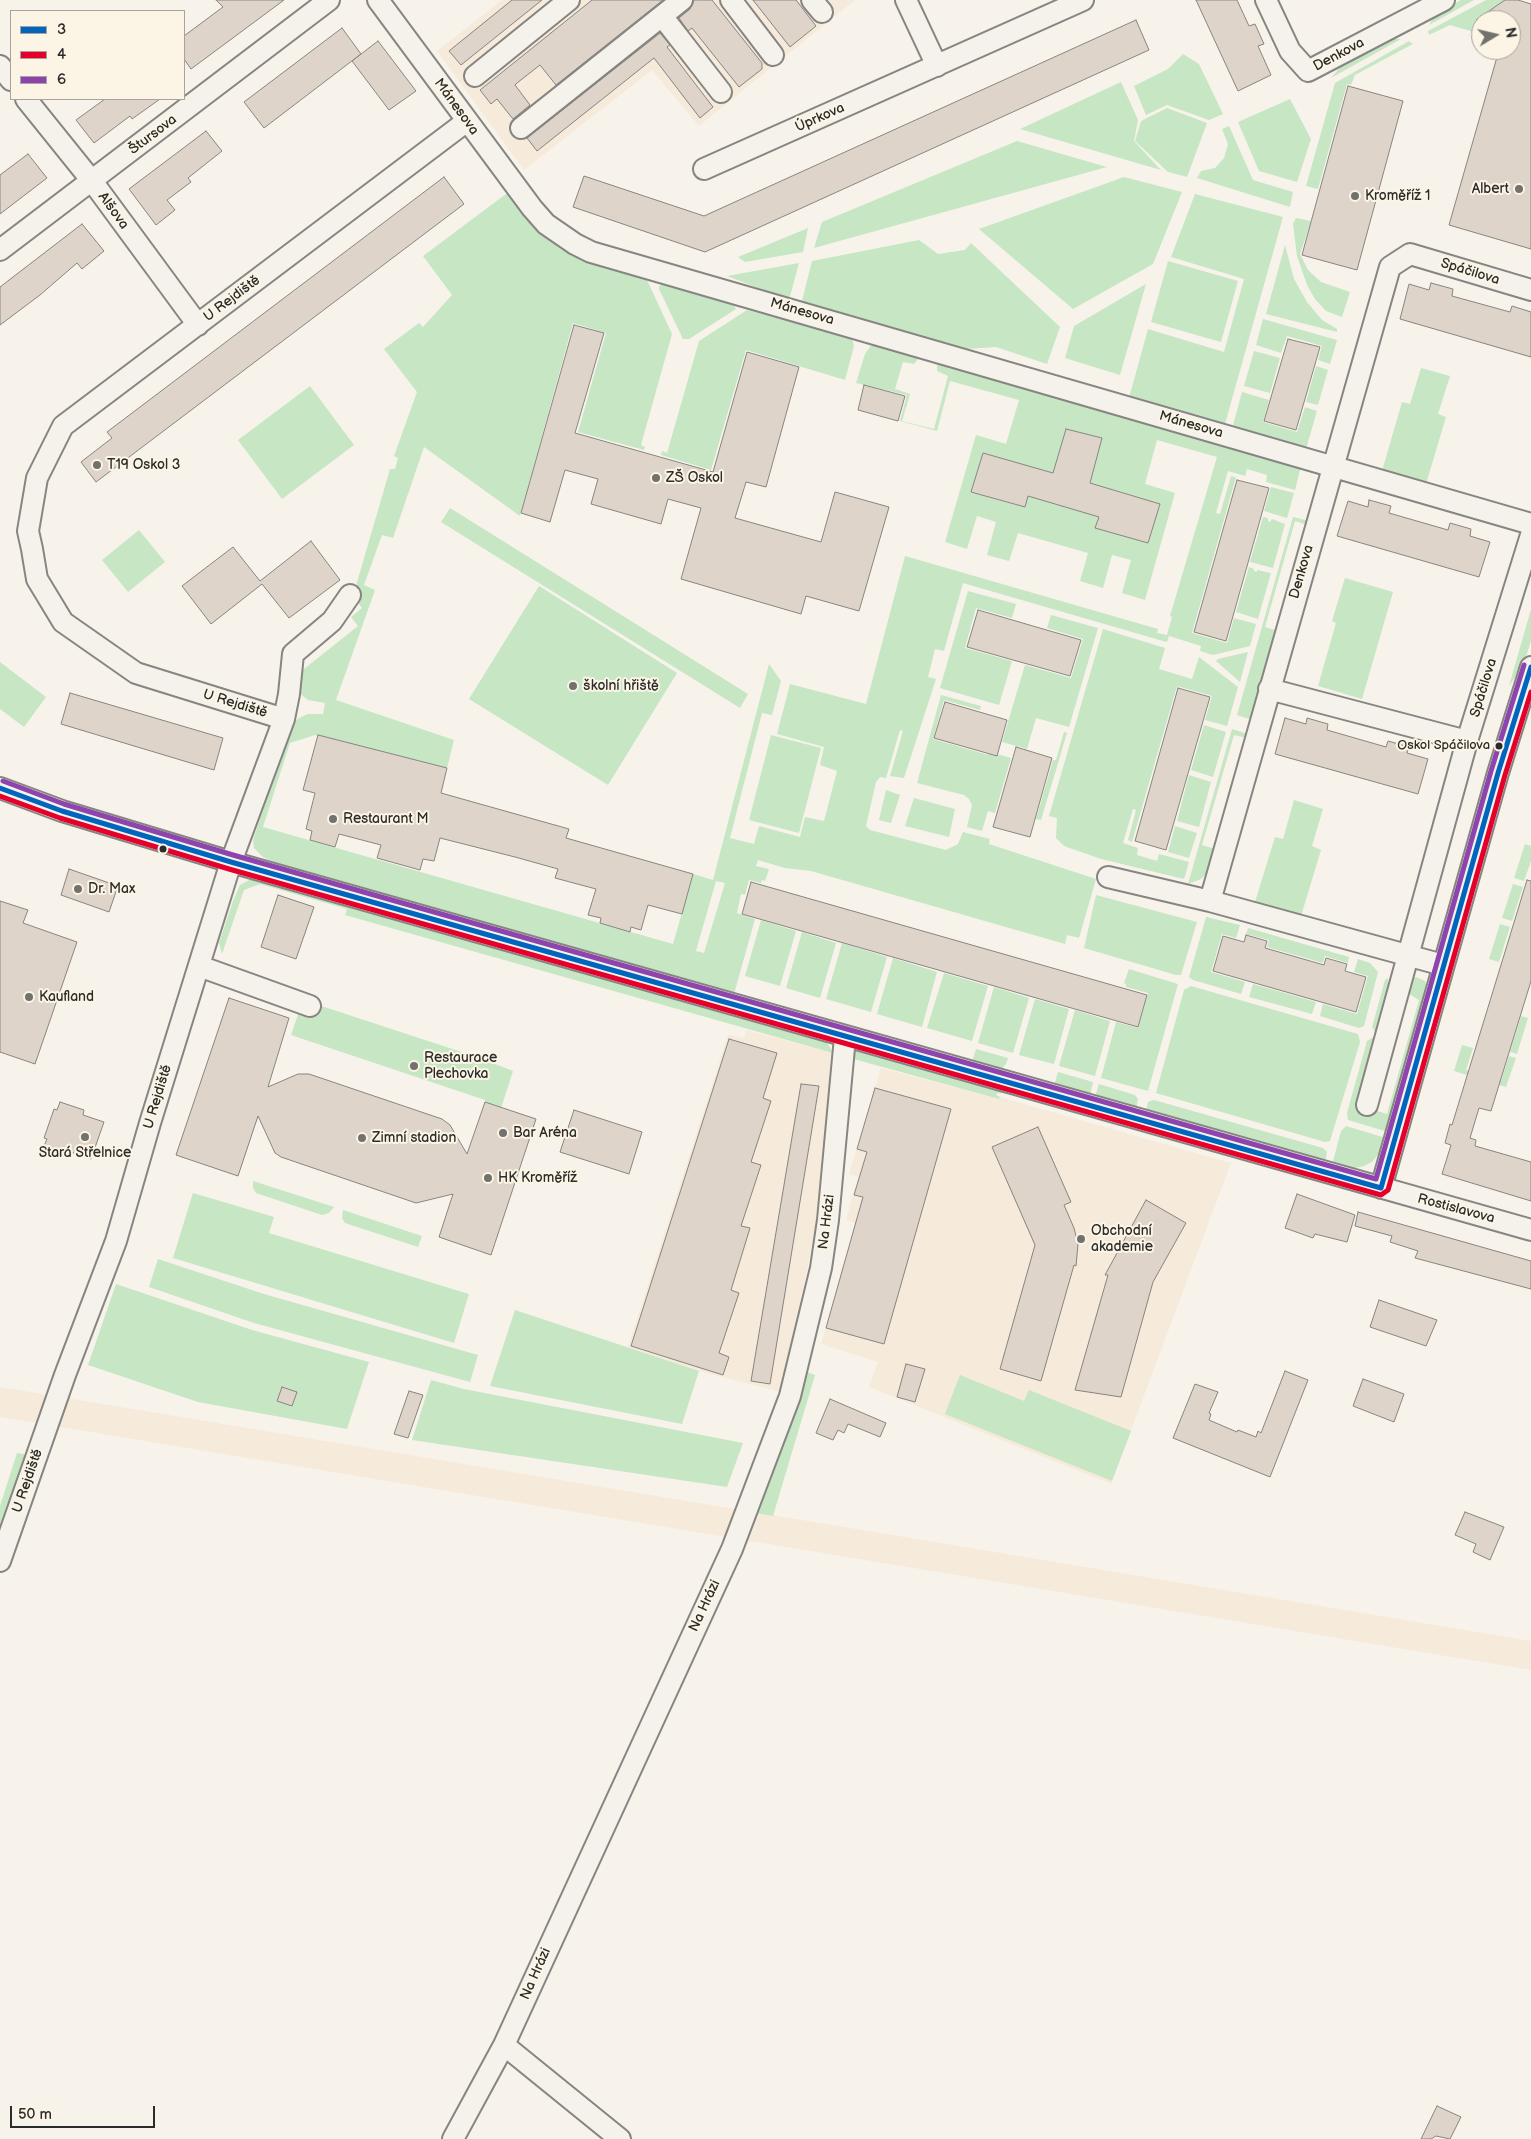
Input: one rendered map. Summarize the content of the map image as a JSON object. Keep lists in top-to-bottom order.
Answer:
{
  "streets": {
    "street": [
      "Denkova",
      "Mánesova",
      "Úprkova",
      "Štursova",
      "Alšova",
      "Spáčilova",
      "U Rejdiště",
      "Rostislavova",
      "Na Hrázi"
    ]
  },
  "crossings": [
    ["Denkova", "Mánesova"],
    ["Denkova", "Spáčilova"],
    ["Mánesova", "U Rejdiště"],
    ["Štursova", "Alšova"],
    ["Alšova", "U Rejdiště"],
    ["U Rejdiště", "Rostislavova"],
    ["Rostislavova", "Na Hrázi"]
  ],
  "places": [
    "Albert",
    "Kroměříž 1",
    "T19 Oskol 3",
    "ZŠ Oskol",
    "školní hřiště",
    "Oskol Spáčilova",
    "Restaurant M",
    "Dr. Max",
    "Kaufland",
    "Restaurace Plechovka",
    "Bar Aréna",
    "Stará Střelnice",
    "Zimní stadion",
    "HK Kroměříž",
    "Obchodní akademie"
  ],
  "lines": ["transit line 6", "transit line 3", "transit line 4"],
  "legend": ["3", "4", "6"],
  "scale_bar": "50 m",
  "north": "right"
}
